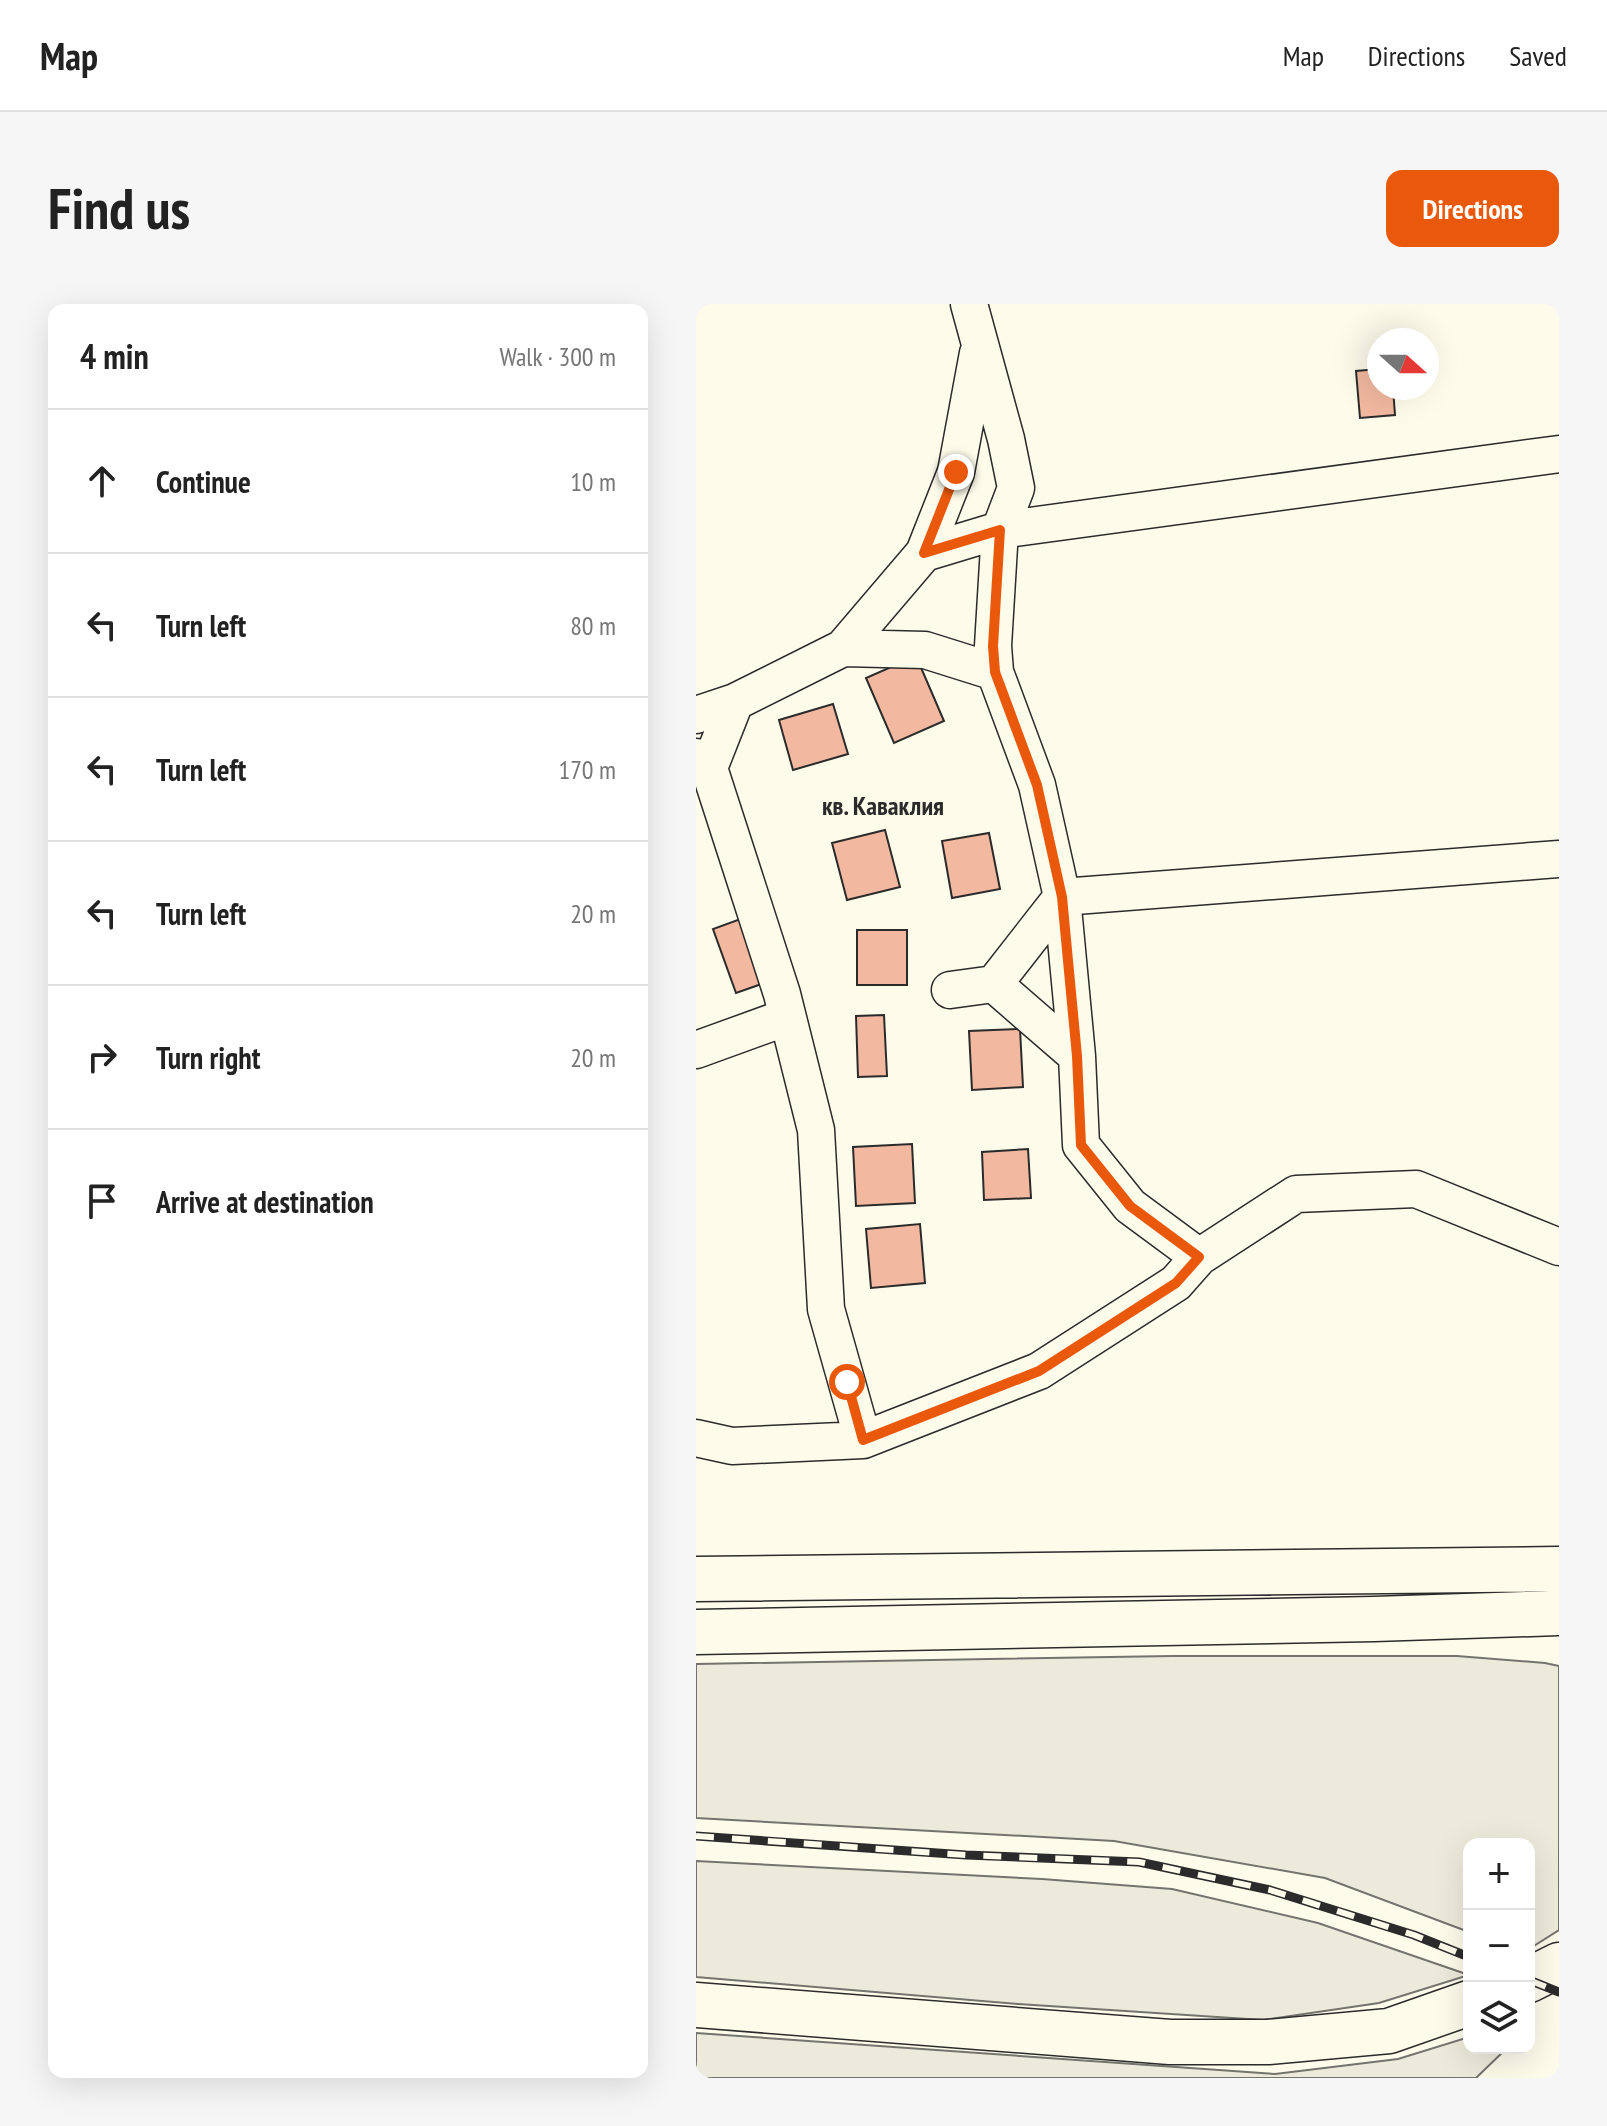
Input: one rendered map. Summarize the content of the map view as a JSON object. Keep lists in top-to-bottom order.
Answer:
{
  "districts": ["кв. Каваклия"],
  "north": "right",
  "page": {
    "header": "Map",
    "nav": ["Map", "Directions", "Saved"],
    "buttons": "Directions",
    "title": "Find us",
    "heading": ["4 min", "Walk · 300 m"],
    "list": [
      ["Continue", "10 m"],
      ["Turn left", "80 m"],
      ["Turn left", "170 m"],
      ["Turn left", "20 m"],
      ["Turn right", "20 m"],
      "Arrive at destination"
    ],
    "map_buttons": ["+", "−"]
  }
}
